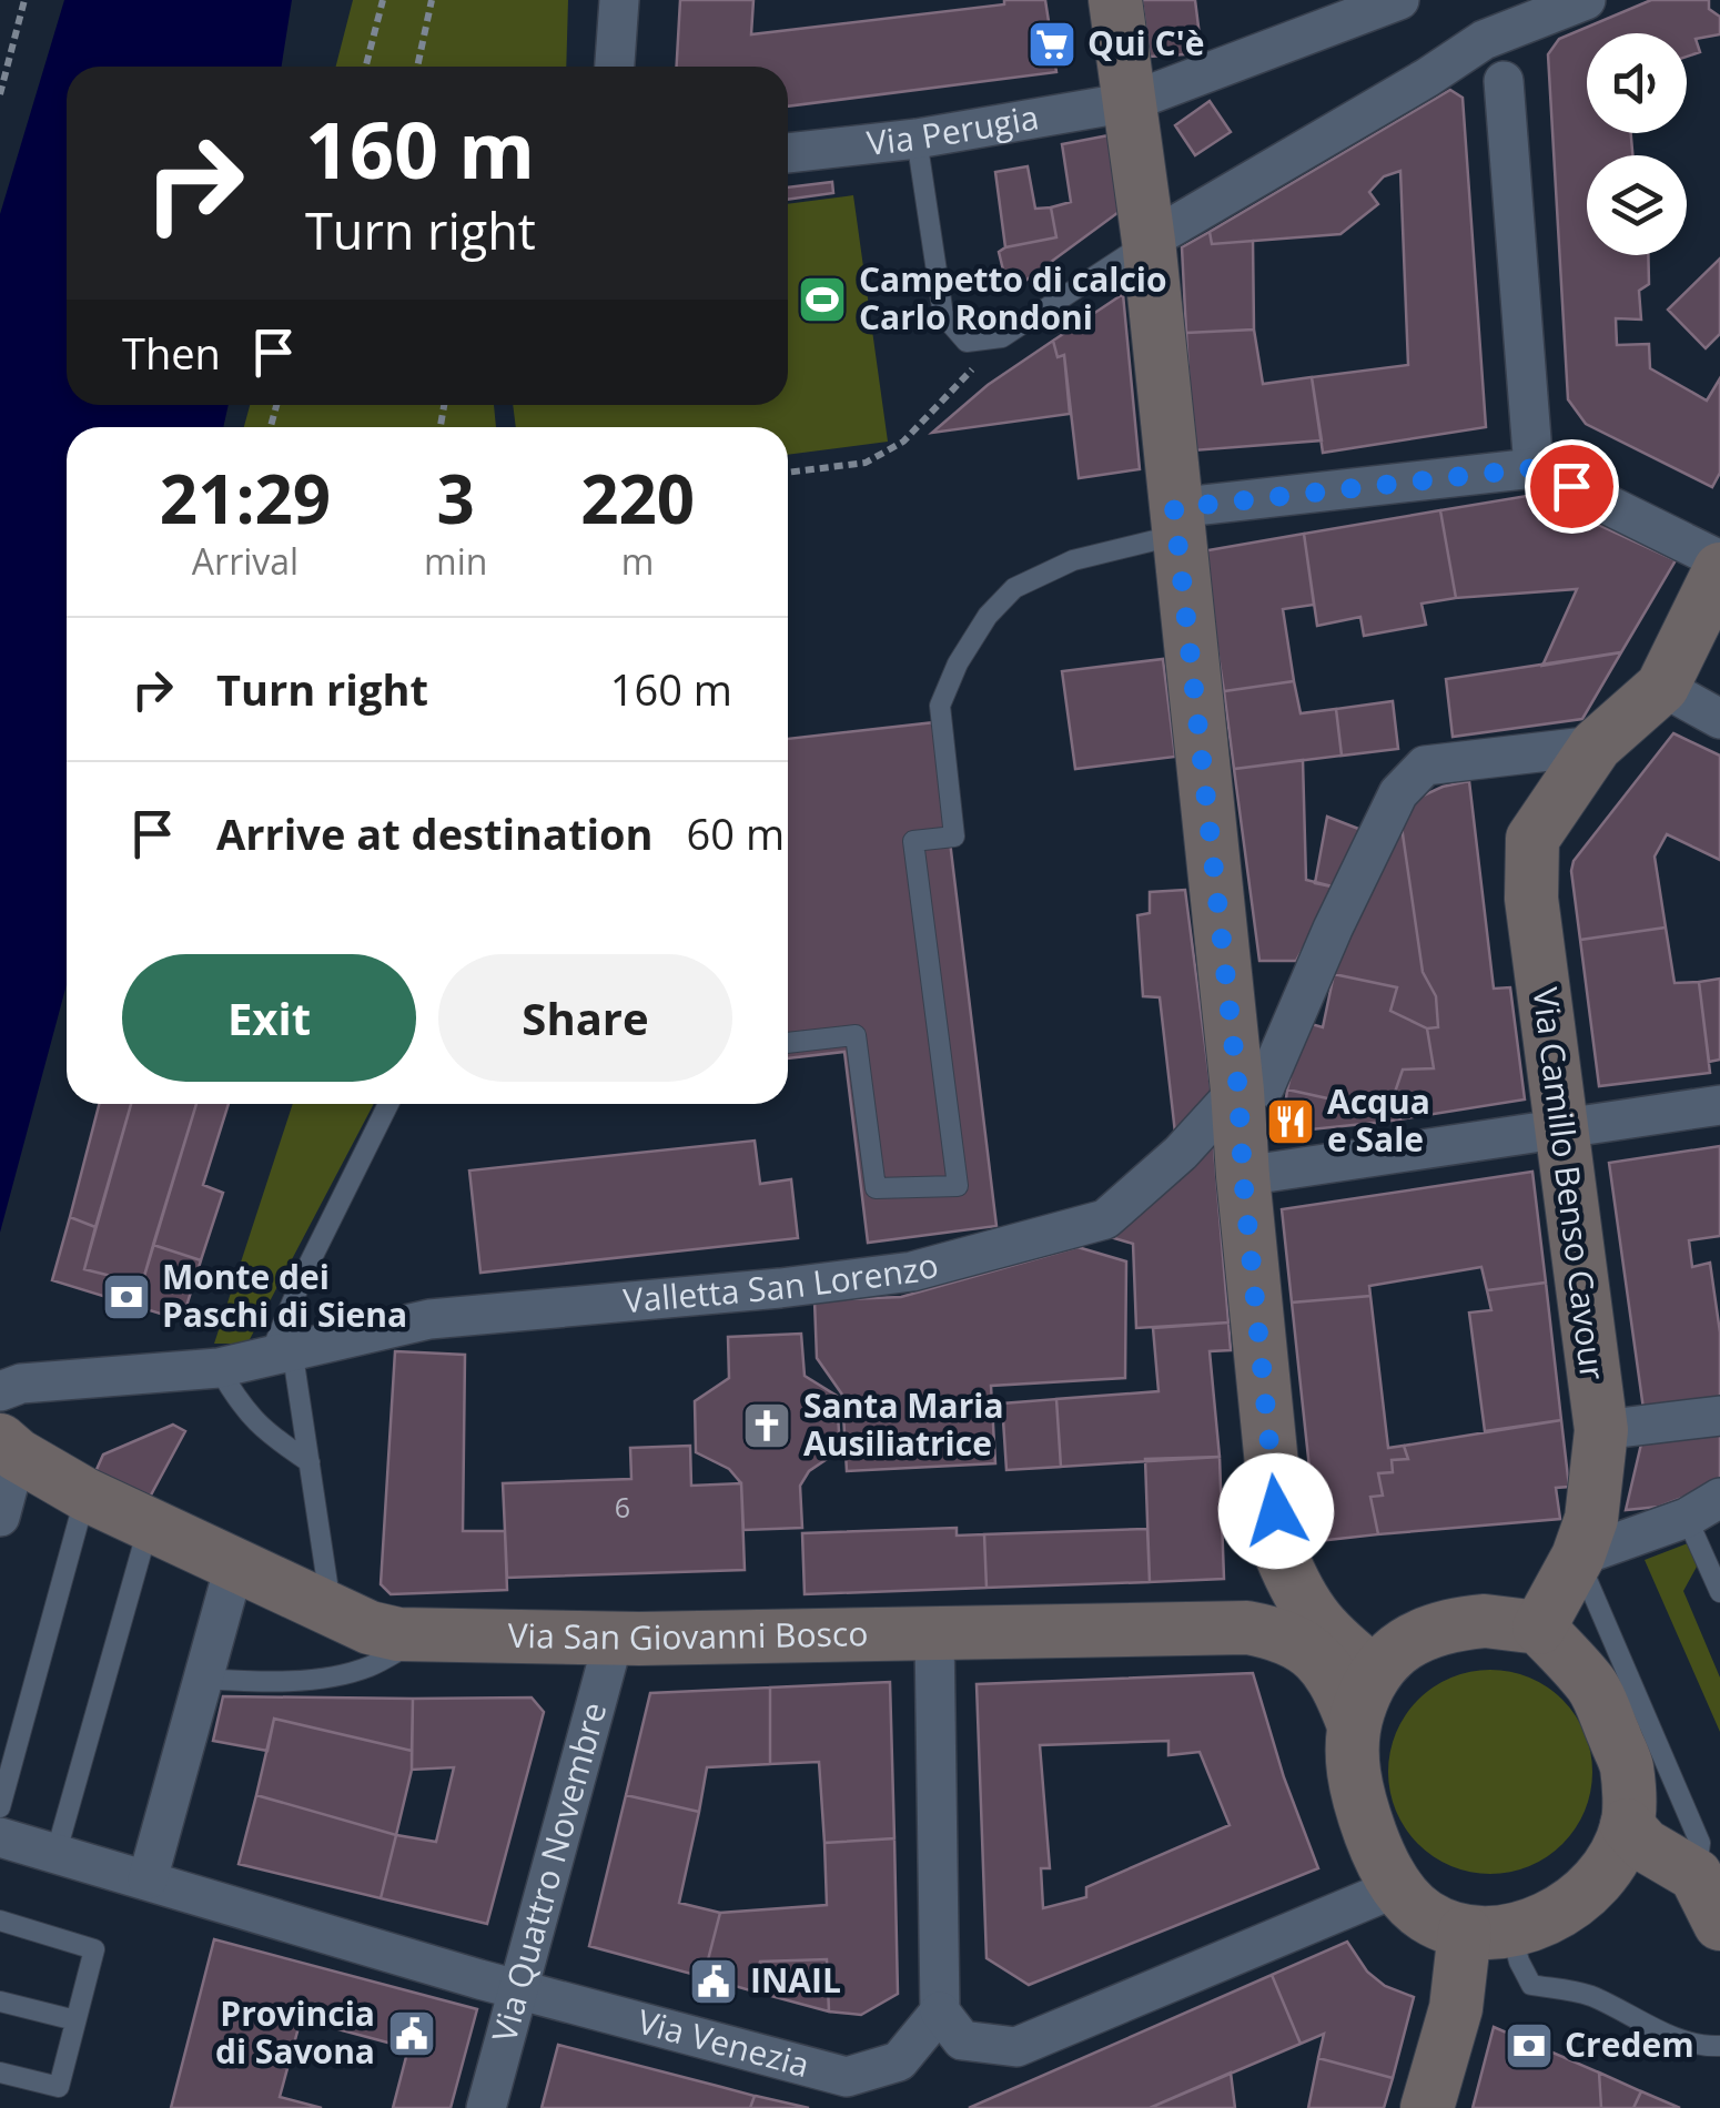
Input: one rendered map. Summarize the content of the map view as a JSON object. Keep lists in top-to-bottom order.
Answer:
{
  "streets": {
    "street": [
      "Via Perugia",
      "Via Camillo Benso Cavour",
      "Valletta San Lorenzo",
      "Via San Giovanni Bosco",
      "Via Quattro Novembre",
      "Via Venezia"
    ]
  },
  "crossings": [
    ["Via Camillo Benso Cavour", "Valletta San Lorenzo"],
    ["Via Camillo Benso Cavour", "Via San Giovanni Bosco"],
    ["Via San Giovanni Bosco", "Via Quattro Novembre"],
    ["Via Quattro Novembre", "Via Venezia"]
  ],
  "places": {
    "supermarket": ["Qui C'è"],
    "sports": ["Campetto di calcio Carlo Rondoni"],
    "restaurant": ["Acqua e Sale"],
    "bank": ["Monte dei Paschi di Siena", "Credem"],
    "church": ["Santa Maria Ausiliatrice"],
    "public building": ["INAIL", "Provincia di Savona"]
  },
  "house_numbers": ["6"],
  "page": {
    "turn": ["160 m", "Turn right"],
    "then": "Then",
    "eta": [
      "21:29",
      "Arrival",
      "3",
      "min",
      "220",
      "m"
    ],
    "list": [
      {
        "name": "Turn right",
        "value": "160 m"
      },
      {
        "name": "Arrive at destination",
        "value": "60 m"
      }
    ],
    "buttons": ["Exit", "Share"]
  }
}
